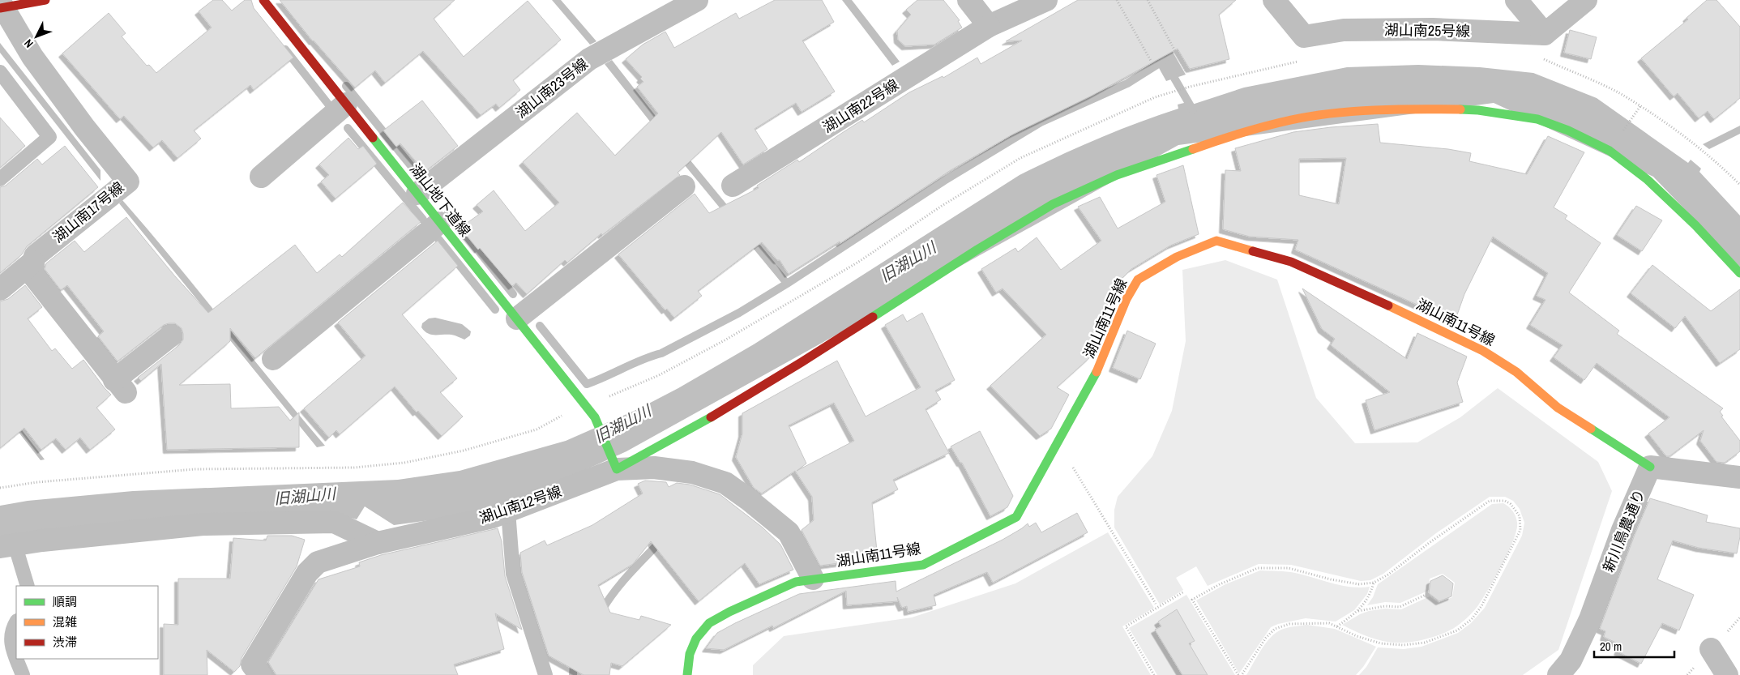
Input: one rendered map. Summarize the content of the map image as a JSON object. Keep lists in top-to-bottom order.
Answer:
{
  "streets": {
    "street": [
      "湖山南25号線",
      "湖山南23号線",
      "湖山南22号線",
      "湖山地下道線",
      "湖山南17号線",
      "湖山南11号線",
      "湖山南12号線",
      "新川鳥農通り"
    ]
  },
  "crossings": [
    ["湖山南23号線", "湖山地下道線"],
    ["湖山地下道線", "湖山南12号線"],
    ["湖山南11号線", "湖山南12号線"],
    ["湖山南11号線", "新川鳥農通り"]
  ],
  "water": ["旧湖山川"],
  "legend": ["順調", "混雑", "渋滞"],
  "scale_bar": "20 m",
  "north": "bottom left"
}
